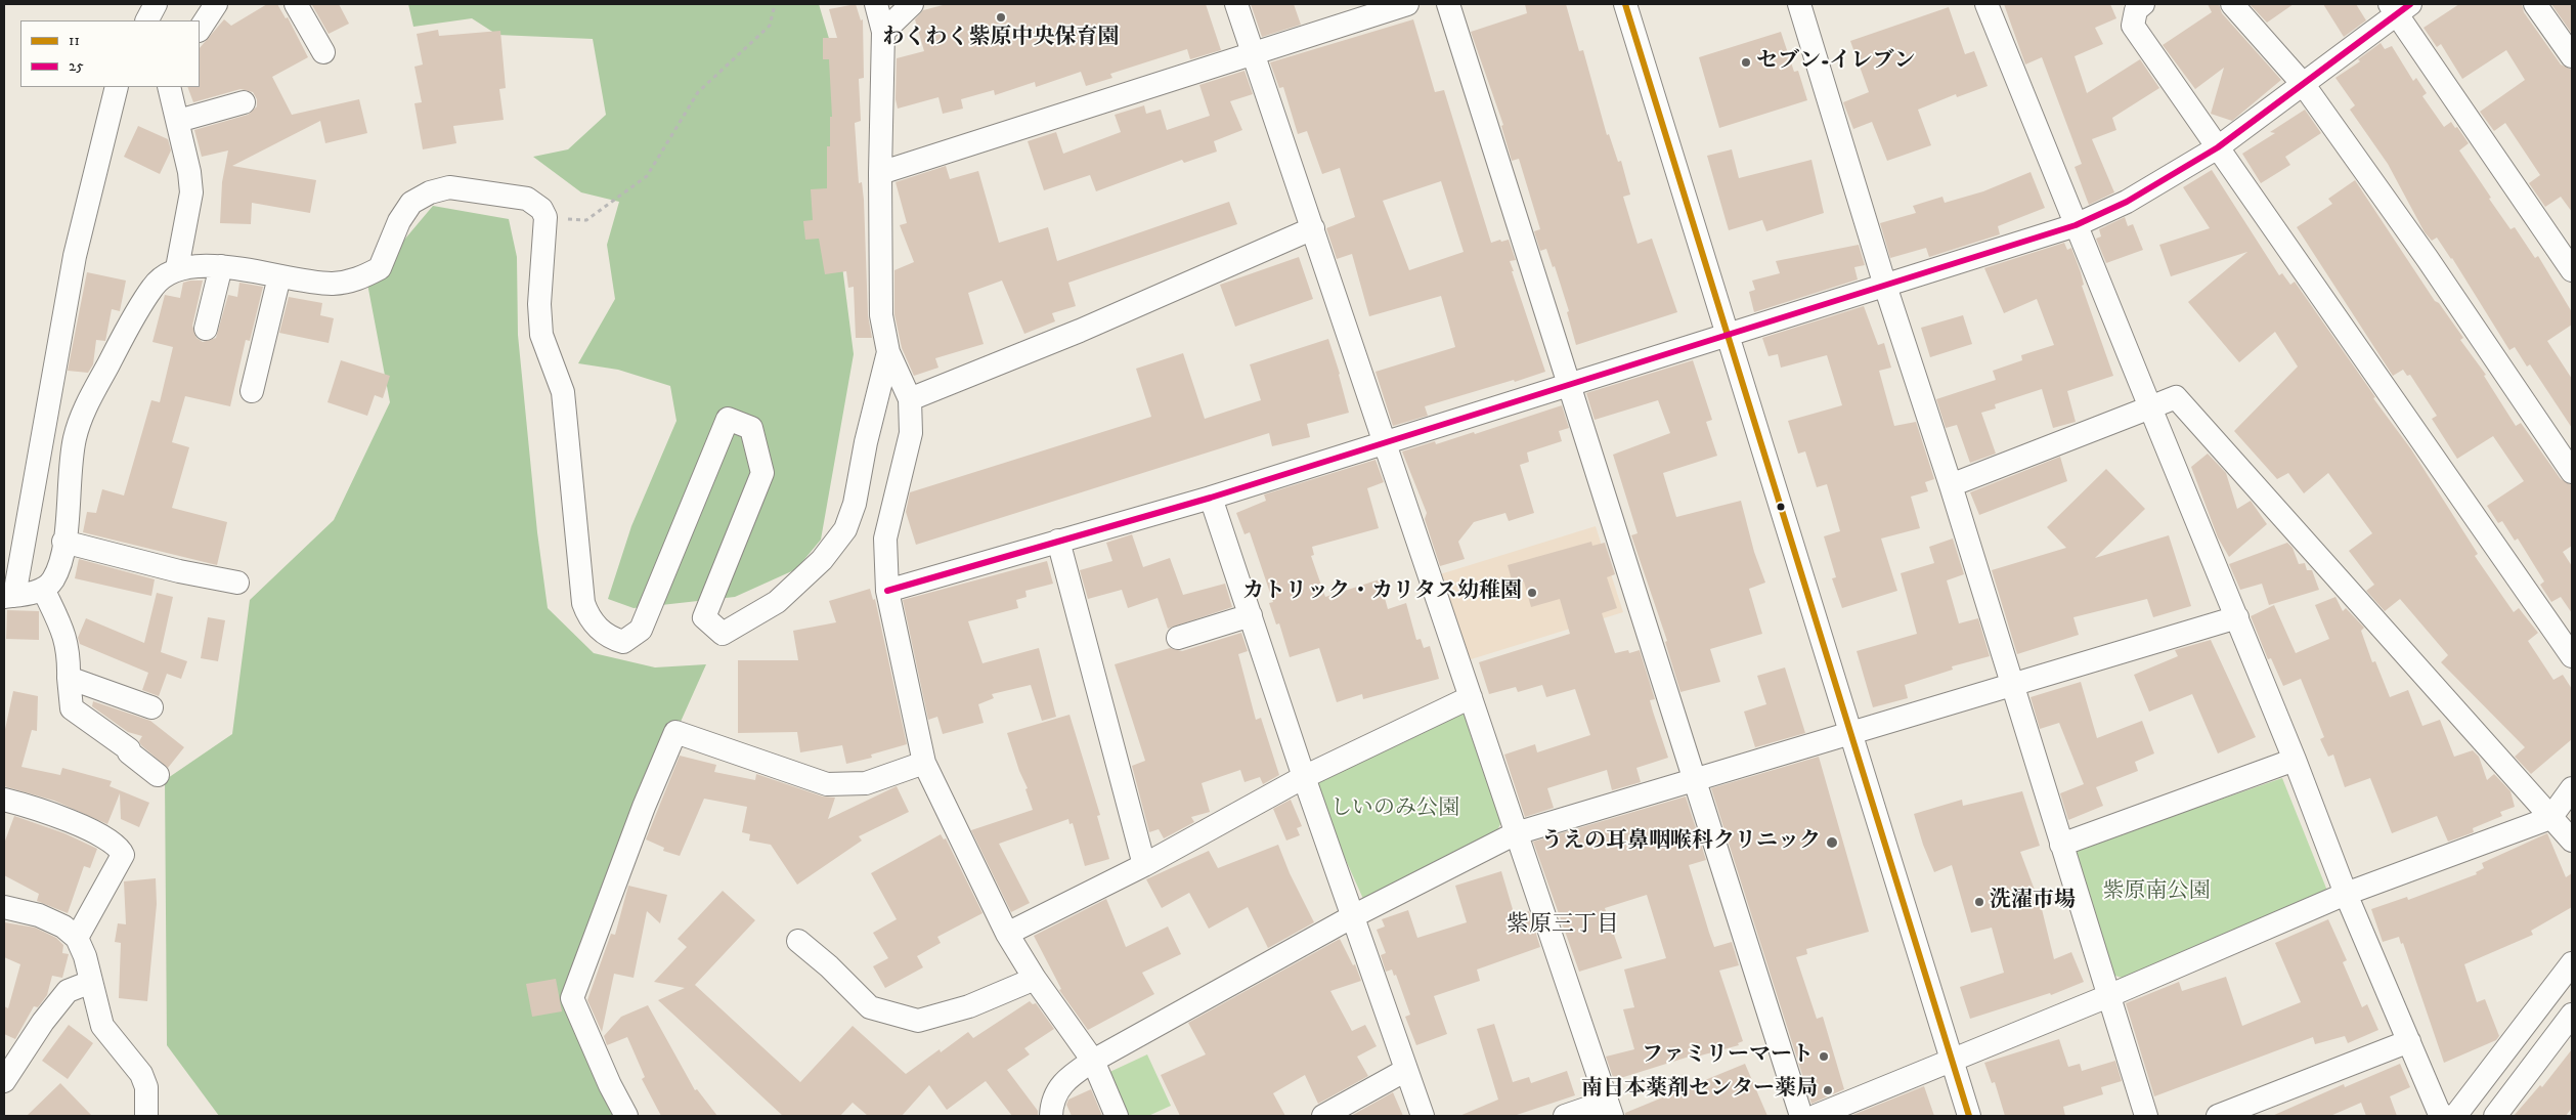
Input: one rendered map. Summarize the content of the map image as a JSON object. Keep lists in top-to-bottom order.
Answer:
{
  "districts": ["紫原三丁目"],
  "parks": ["しいのみ公園", "紫原南公園"],
  "places": [
    "わくわく紫原中央保育園",
    "セブン-イレブン",
    "カトリック・カリタス幼稚園",
    "うえの耳鼻咽喉科クリニック",
    "洗濯市場",
    "ファミリーマート",
    "南日本薬剤センター薬局"
  ],
  "lines": ["transit line 11", "transit line 25"],
  "legend": ["11", "25"]
}
